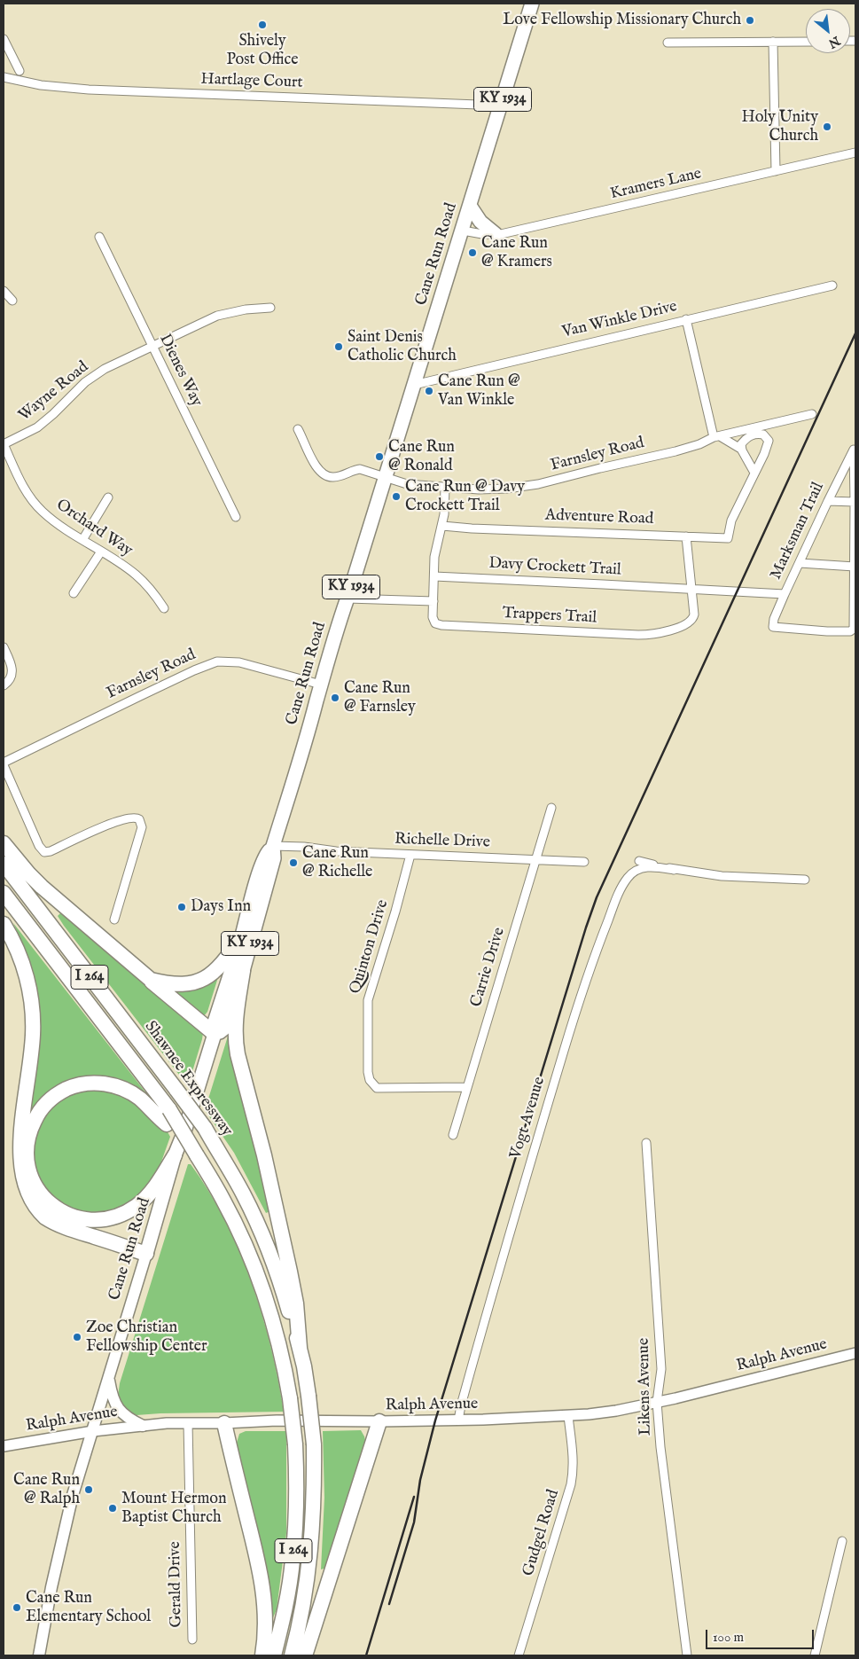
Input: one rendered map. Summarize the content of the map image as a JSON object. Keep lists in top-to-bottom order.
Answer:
{
  "streets": {
    "highway": [
      "KY 1934",
      "Cane Run Road",
      "I 264",
      "Shawnee Expressway"
    ],
    "street": [
      "Hartlage Court",
      "Kramers Lane",
      "Van Winkle Drive",
      "Dienes Way",
      "Wayne Road",
      "Farnsley Road",
      "Adventure Road",
      "Orchard Way",
      "Marksman Trail",
      "Davy Crockett Trail",
      "Trappers Trail",
      "Richelle Drive",
      "Quinton Drive",
      "Carrie Drive",
      "Vogt Avenue",
      "Ralph Avenue",
      "Likens Avenue",
      "Gudgel Road",
      "Gerald Drive"
    ]
  },
  "crossings": [
    ["Hartlage Court", "Cane Run Road"],
    ["Kramers Lane", "Cane Run Road"],
    ["Cane Run Road", "Van Winkle Drive"],
    ["Cane Run Road", "Farnsley Road"],
    ["Cane Run Road", "Richelle Drive"],
    ["Cane Run Road", "Ralph Avenue"],
    ["Dienes Way", "Wayne Road"],
    ["Wayne Road", "Orchard Way"],
    ["Marksman Trail", "Davy Crockett Trail"],
    ["Davy Crockett Trail", "Trappers Trail"],
    ["Richelle Drive", "Quinton Drive"],
    ["Richelle Drive", "Carrie Drive"],
    ["Quinton Drive", "Carrie Drive"],
    ["Vogt Avenue", "Ralph Avenue"],
    ["Ralph Avenue", "Likens Avenue"],
    ["Ralph Avenue", "Gudgel Road"],
    ["Ralph Avenue", "Gerald Drive"]
  ],
  "places": [
    "Love Fellowship Missionary Church",
    "Shively Post Office",
    "Holy Unity Church",
    "Cane Run @ Kramers",
    "Saint Denis Catholic Church",
    "Cane Run @ Van Winkle",
    "Cane Run @ Ronald",
    "Cane Run @ Davy Crockett Trail",
    "Cane Run @ Farnsley",
    "Cane Run @ Richelle",
    "Days Inn",
    "Zoe Christian Fellowship Center",
    "Cane Run @ Ralph",
    "Mount Hermon Baptist Church",
    "Cane Run Elementary School"
  ],
  "scale_bar": "100 m",
  "north": "bottom right"
}
